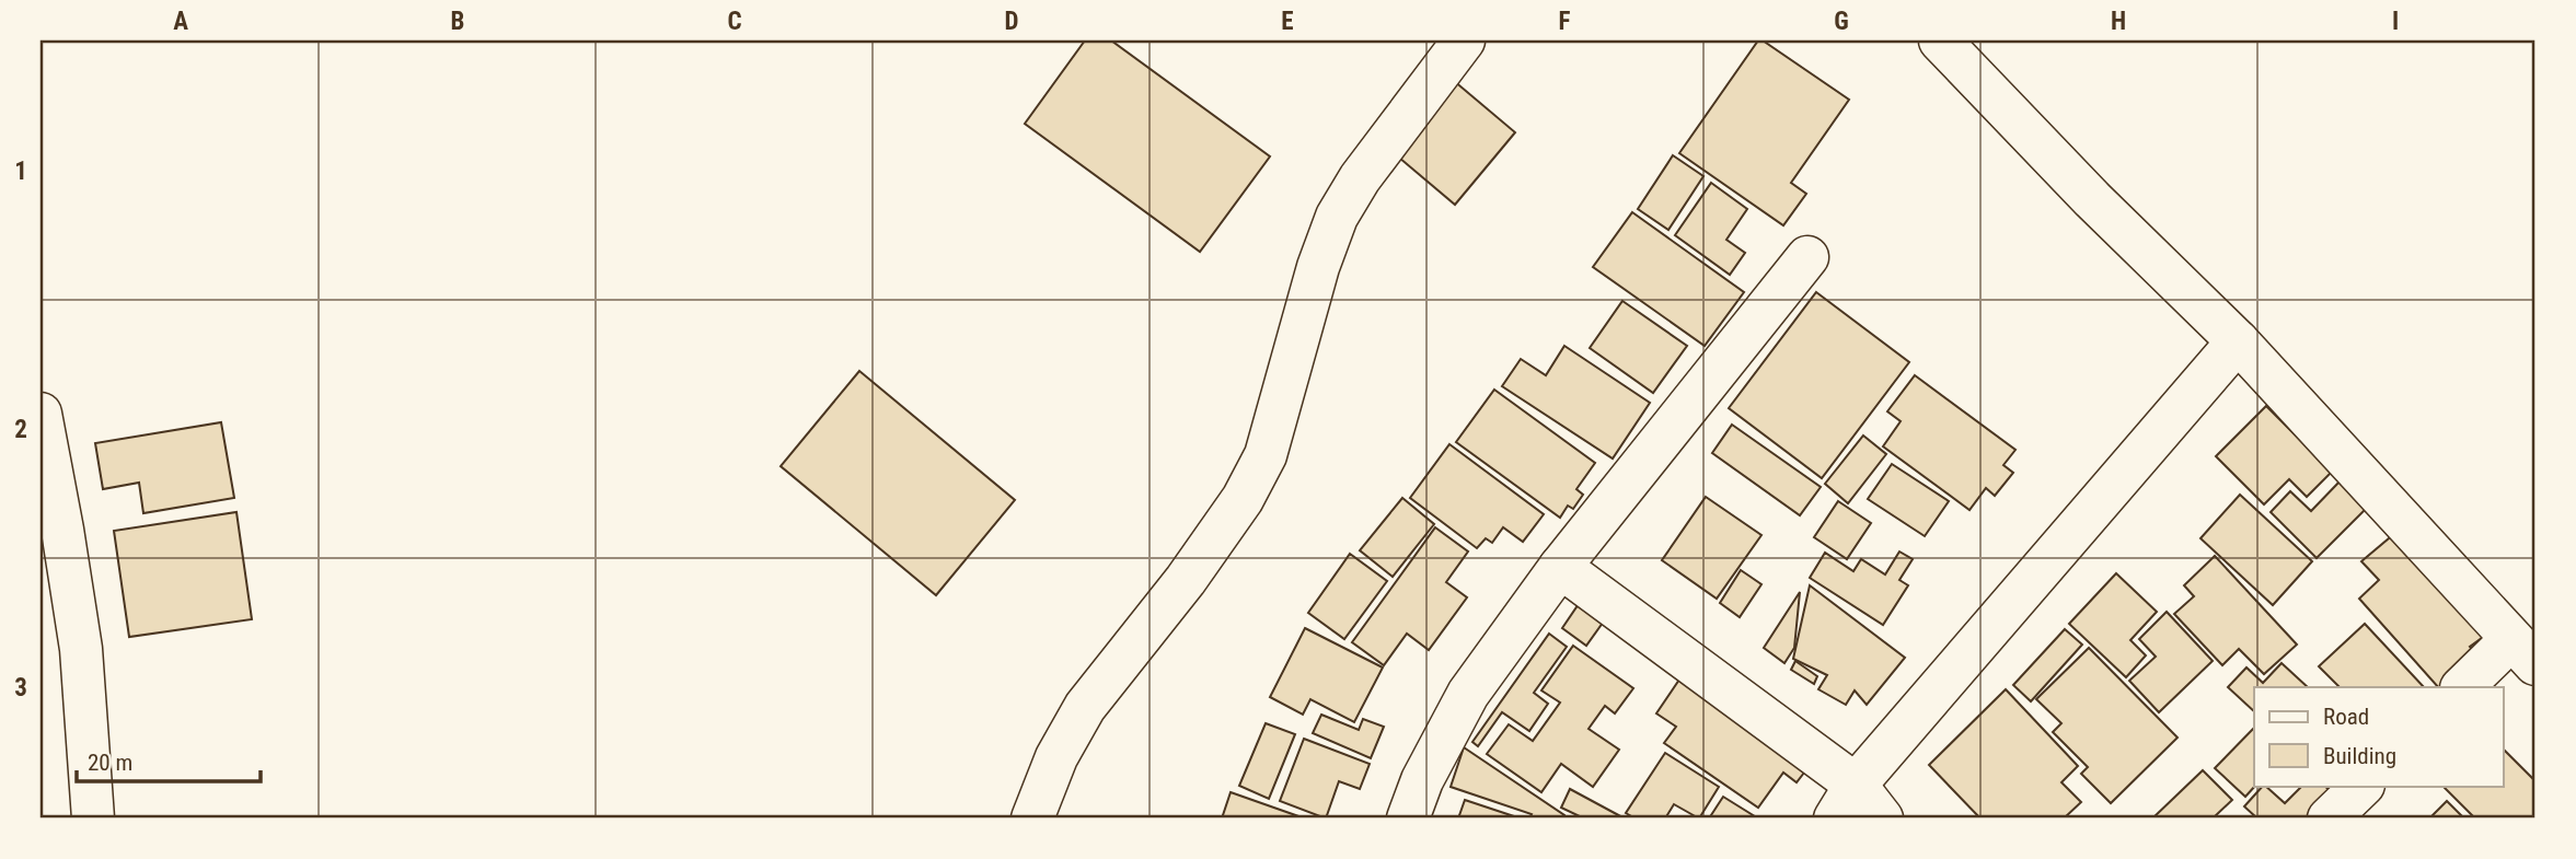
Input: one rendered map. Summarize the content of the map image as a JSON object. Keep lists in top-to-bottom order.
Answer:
{
  "legend": ["Road", "Building"],
  "scale_bar": "20 m",
  "grid": {
    "columns": [
      "A",
      "B",
      "C",
      "D",
      "E",
      "F",
      "G",
      "H",
      "I"
    ],
    "rows": ["1", "2", "3"]
  }
}
